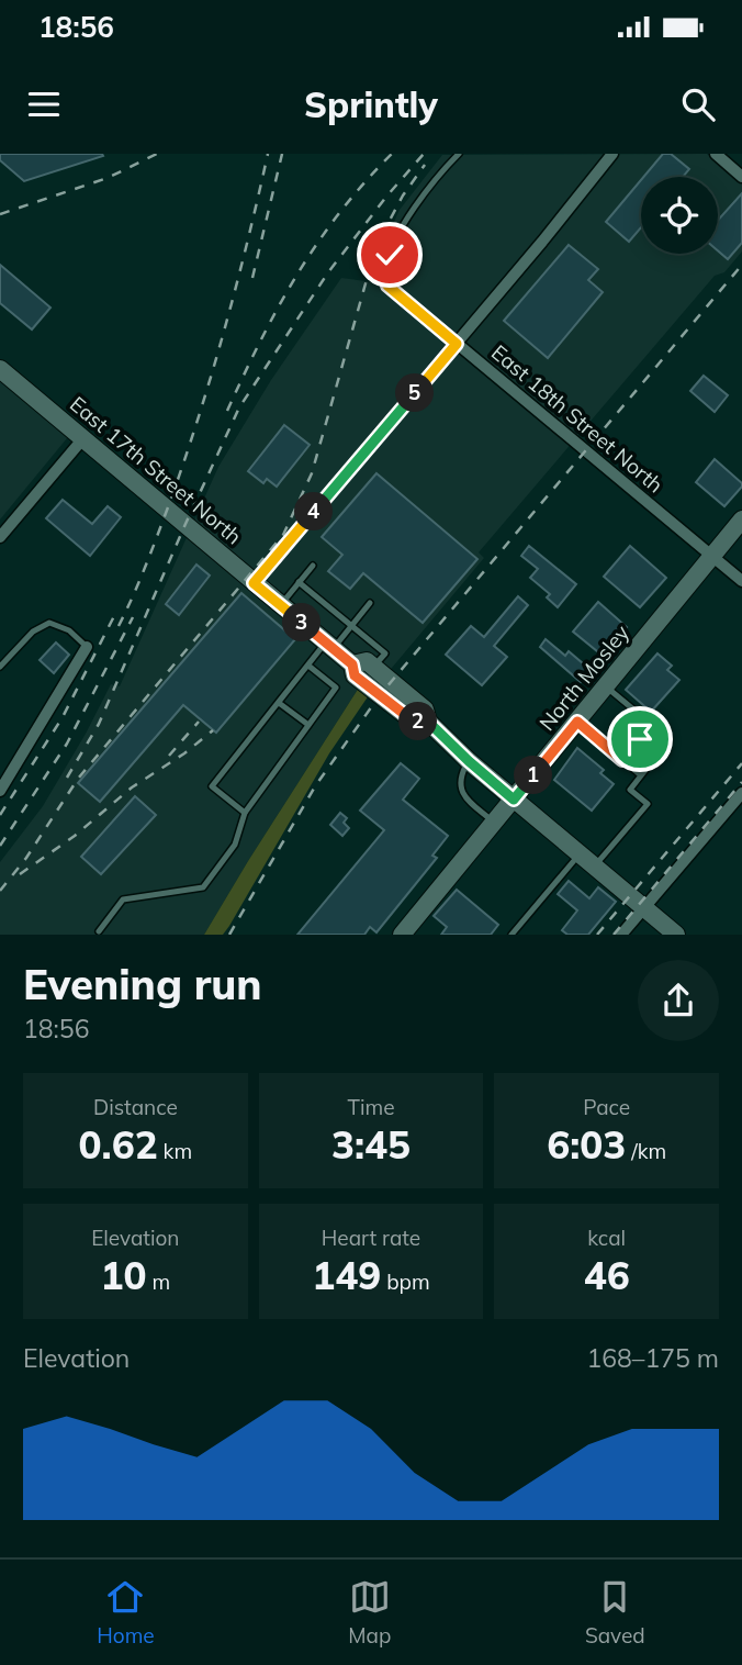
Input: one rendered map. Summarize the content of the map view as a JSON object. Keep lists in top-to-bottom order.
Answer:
{
  "streets": {
    "street": ["East 18th Street North", "East 17th Street North", "North Mosley"]
  },
  "crossings": [
    ["East 18th Street North", "North Mosley"],
    ["East 17th Street North", "North Mosley"]
  ],
  "page": {
    "status": "18:56",
    "header": "Sprintly",
    "pins": [
      "5",
      "4",
      "3",
      "2",
      "1"
    ],
    "heading": ["Evening run", "18:56"],
    "stats": [
      ["Distance", "0.62 km"],
      ["Time", "3:45"],
      ["Pace", "6:03 /km"],
      ["Elevation", "10 m"],
      ["Heart rate", "149 bpm"],
      ["kcal", "46"]
    ],
    "chart": ["Elevation", "168–175 m"],
    "tabs": ["Home", "Map", "Saved"]
  }
}
